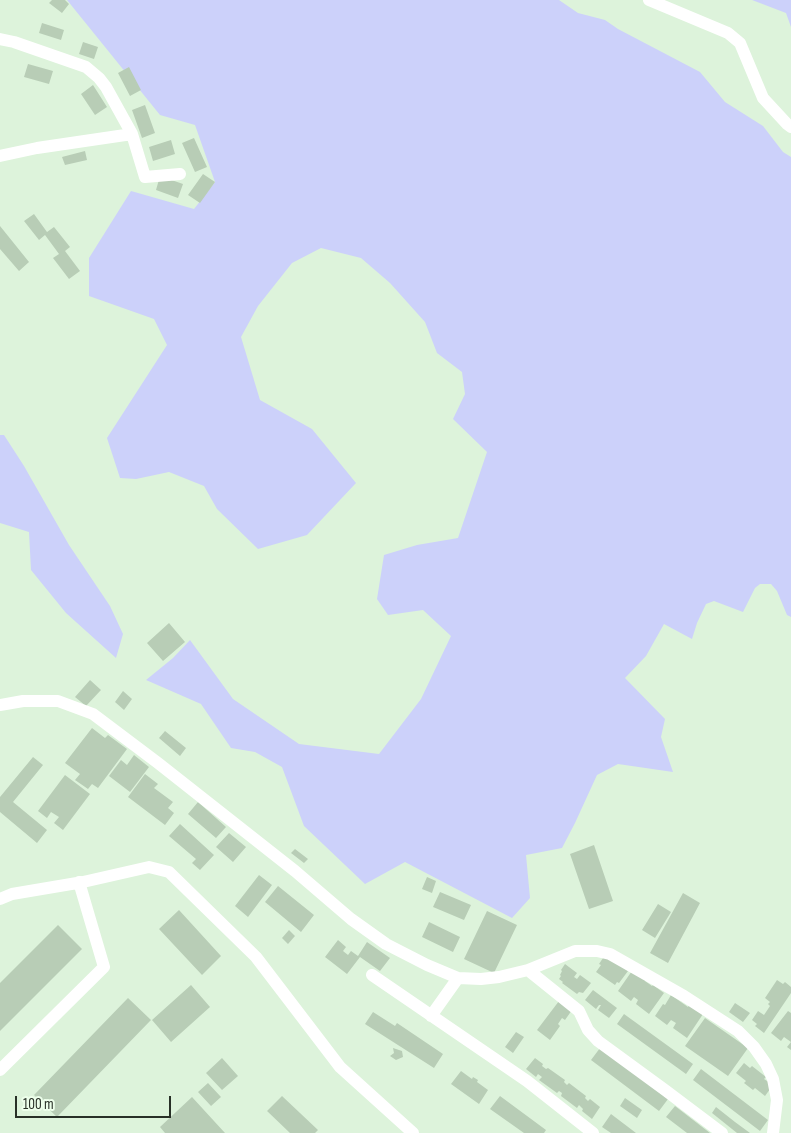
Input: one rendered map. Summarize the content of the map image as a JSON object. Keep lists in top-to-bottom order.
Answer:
{
  "scale_bar": "100 m"
}
